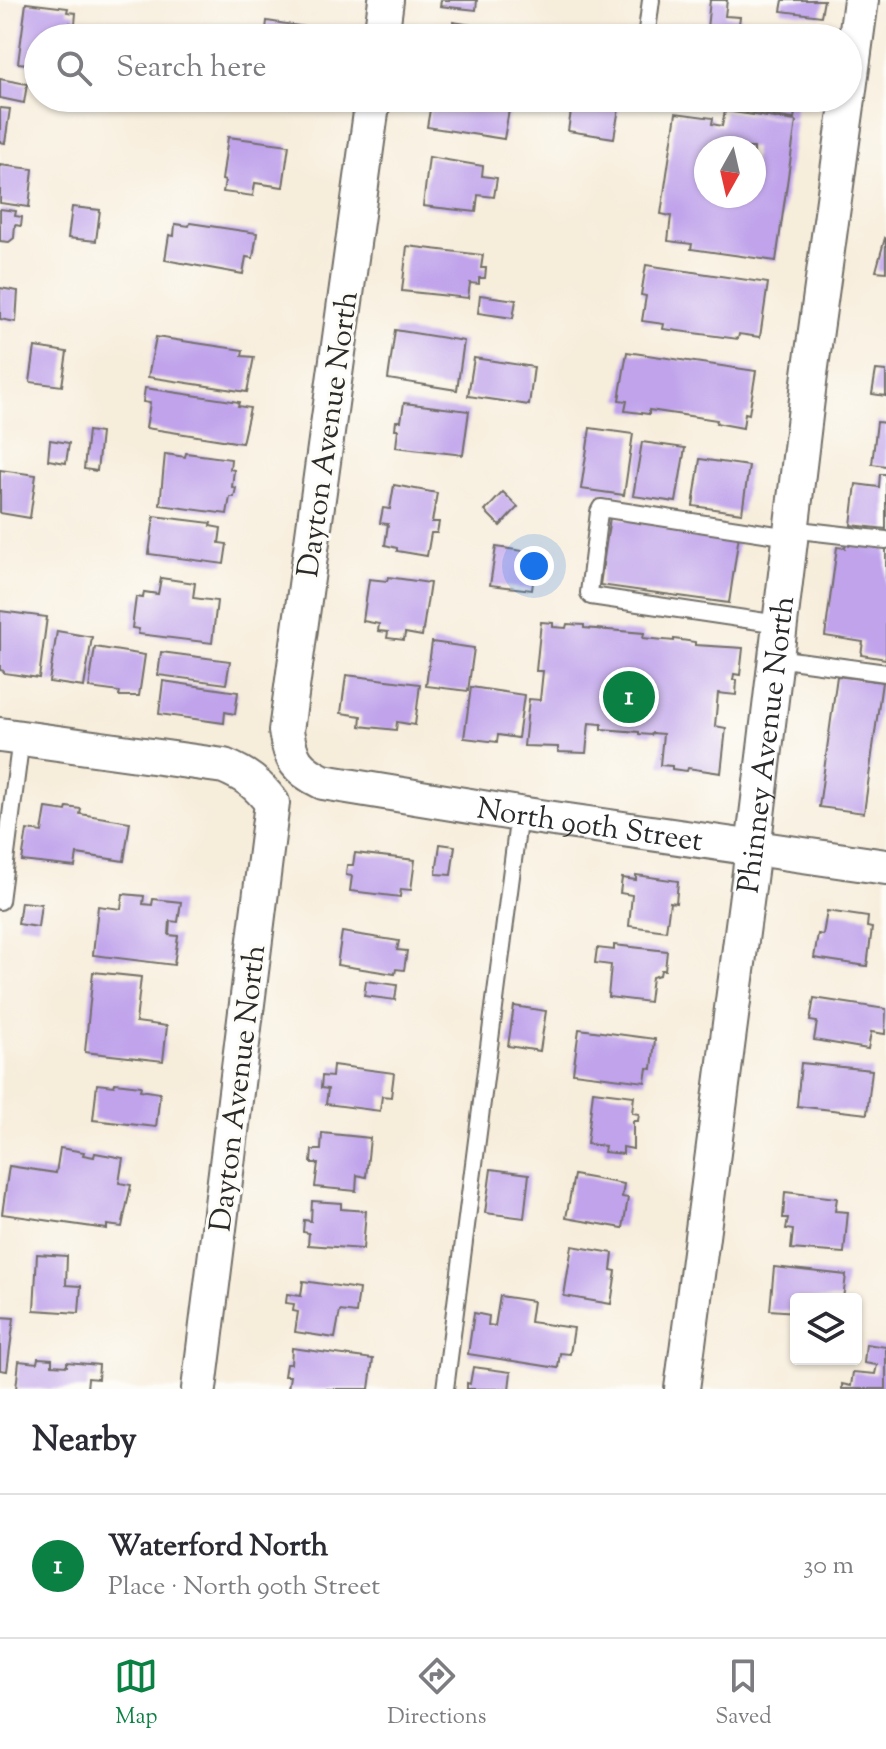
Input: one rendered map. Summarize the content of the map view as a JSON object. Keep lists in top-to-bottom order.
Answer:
{
  "streets": {
    "street": ["Dayton Avenue North", "Phinney Avenue North", "North 90th Street"]
  },
  "crossings": [
    ["Dayton Avenue North", "North 90th Street"],
    ["Phinney Avenue North", "North 90th Street"]
  ],
  "north": "bottom",
  "page": {
    "search": "Search here",
    "pins": "1",
    "heading": "Nearby",
    "list": [
      {
        "mark": "1",
        "name": "Waterford North",
        "note": "Place · North 90th Street",
        "value": "30 m"
      }
    ],
    "nav": ["Map", "Directions", "Saved"]
  }
}
